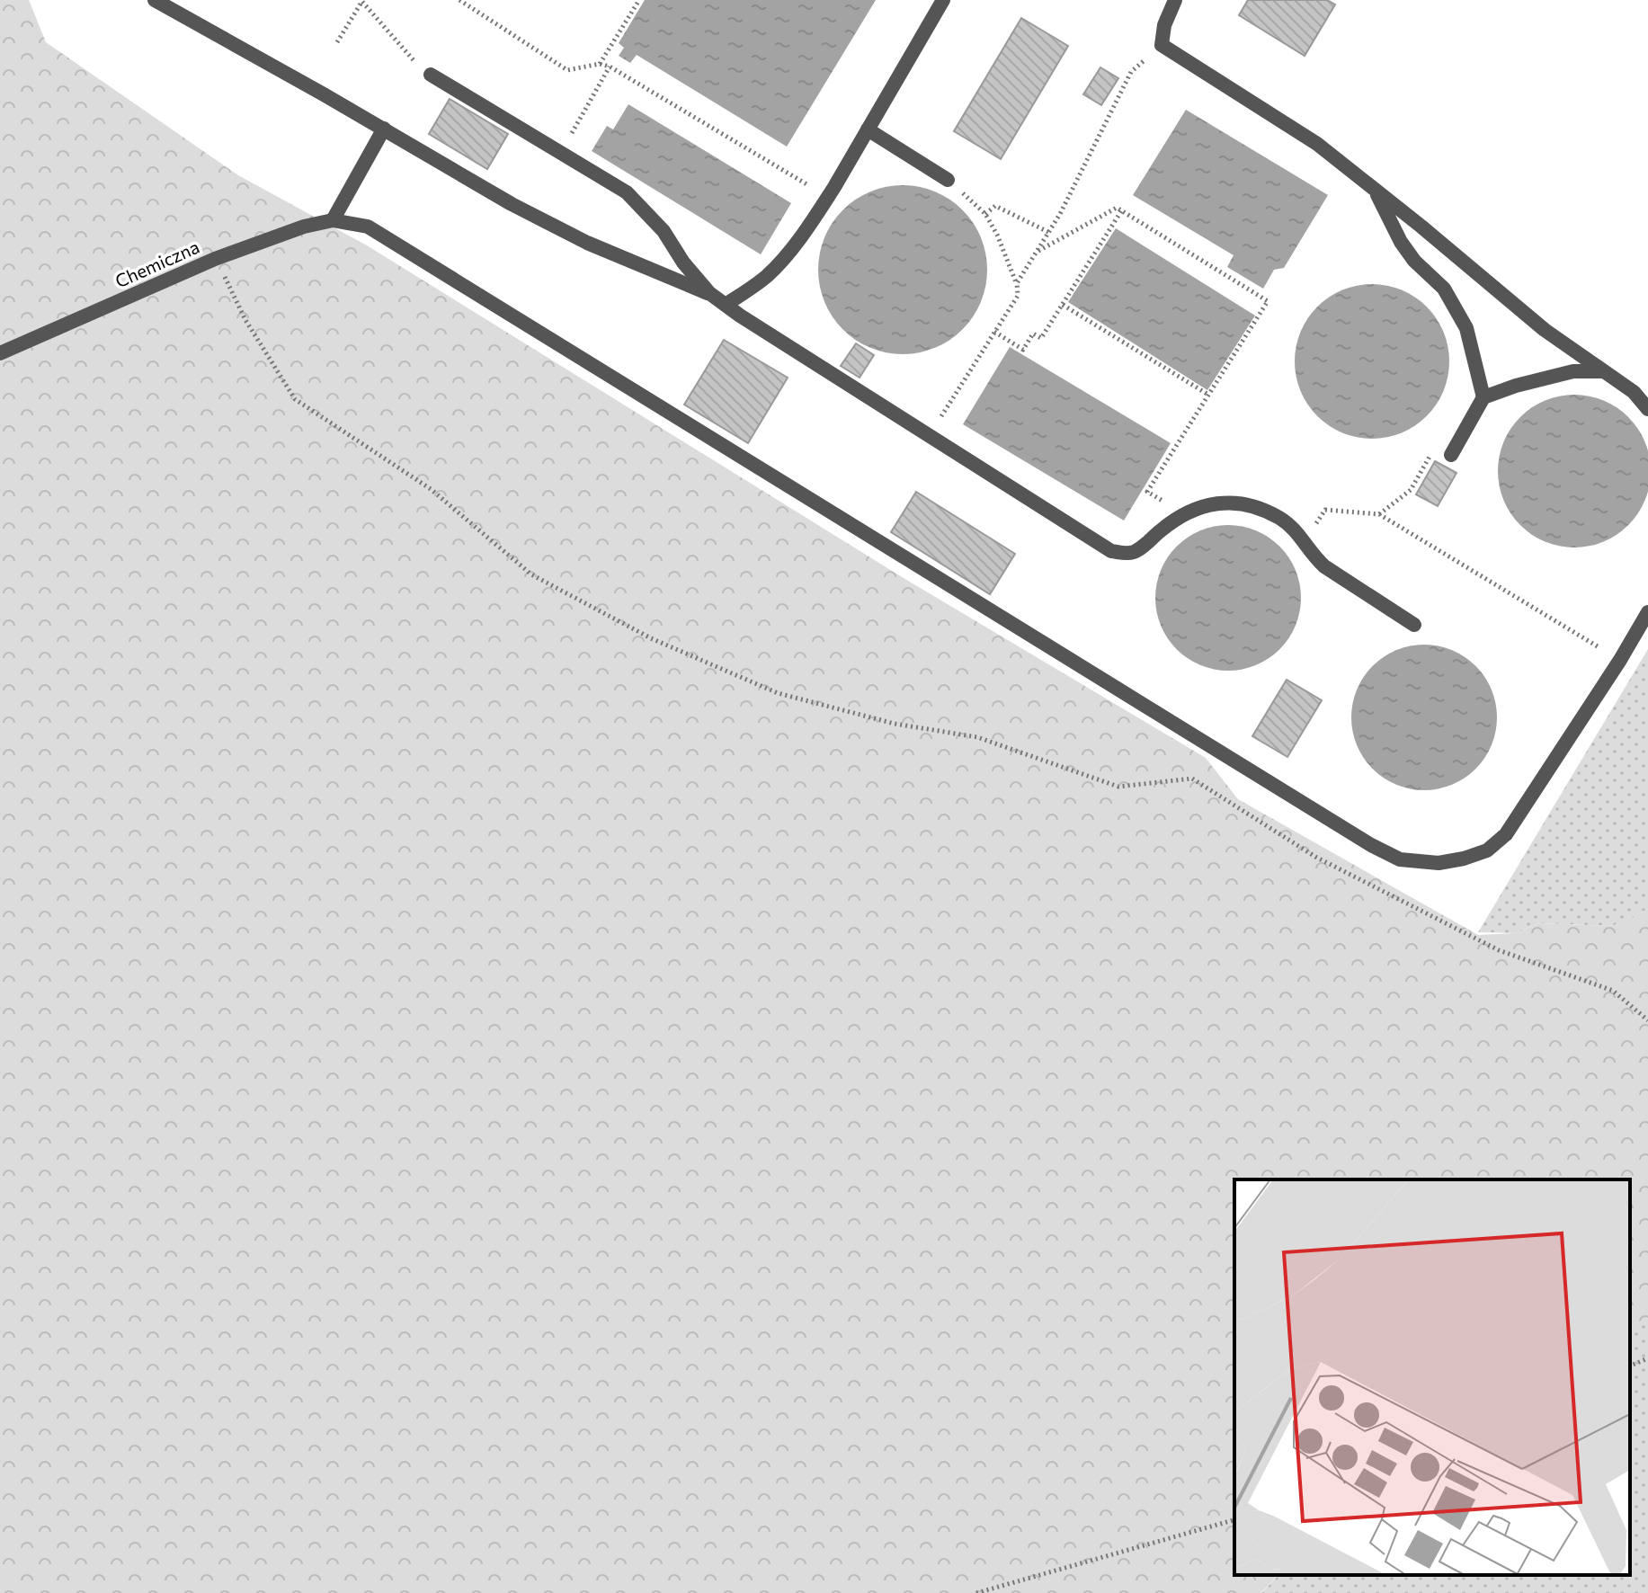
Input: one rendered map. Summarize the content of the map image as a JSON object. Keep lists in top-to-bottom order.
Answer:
{
  "streets": {
    "street": ["Chemiczna"]
  }
}
